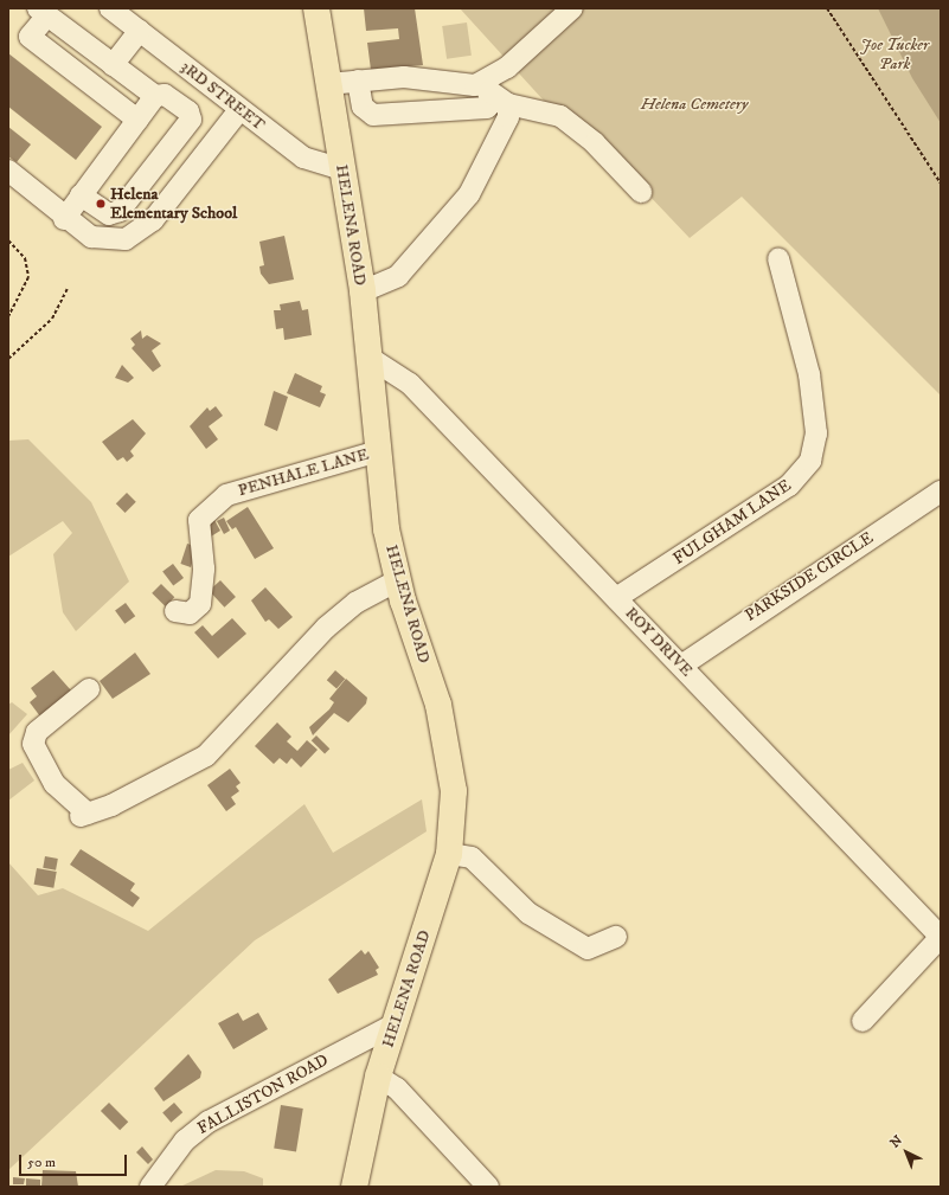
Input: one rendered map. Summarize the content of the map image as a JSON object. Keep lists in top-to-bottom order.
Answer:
{
  "streets": {
    "main road": ["HELENA ROAD"],
    "street": [
      "3RD STREET",
      "PENHALE LANE",
      "FULGHAM LANE",
      "PARKSIDE CIRCLE",
      "ROY DRIVE",
      "FALLISTON ROAD"
    ]
  },
  "crossings": [
    ["3RD STREET", "HELENA ROAD"],
    ["HELENA ROAD", "PENHALE LANE"],
    ["HELENA ROAD", "ROY DRIVE"],
    ["HELENA ROAD", "FALLISTON ROAD"],
    ["FULGHAM LANE", "ROY DRIVE"],
    ["PARKSIDE CIRCLE", "ROY DRIVE"]
  ],
  "parks": ["Joe Tucker Park", "Helena Cemetery"],
  "places": ["Helena Elementary School"],
  "scale_bar": "50 m",
  "north": "top left"
}
